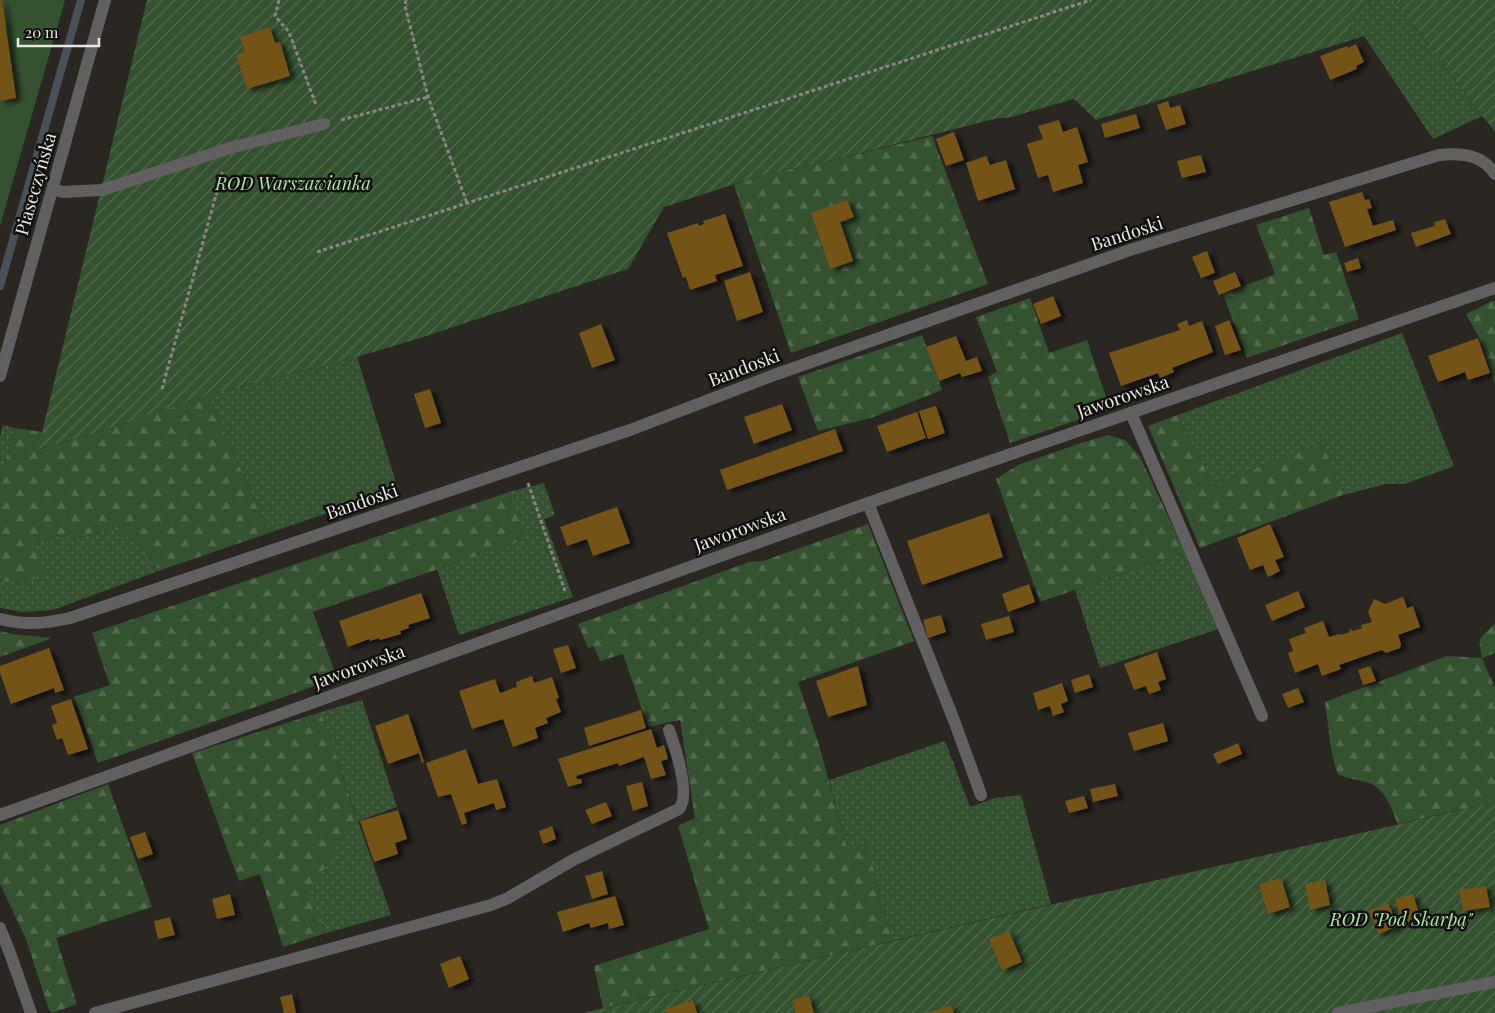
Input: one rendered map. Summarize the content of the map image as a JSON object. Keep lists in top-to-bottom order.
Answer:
{
  "streets": {
    "street": ["Piaseczyńska", "Bandoski", "Jaworowska"]
  },
  "parks": ["ROD Warszawianka", "ROD \"Pod Skarpą\""],
  "scale_bar": "20 m"
}
